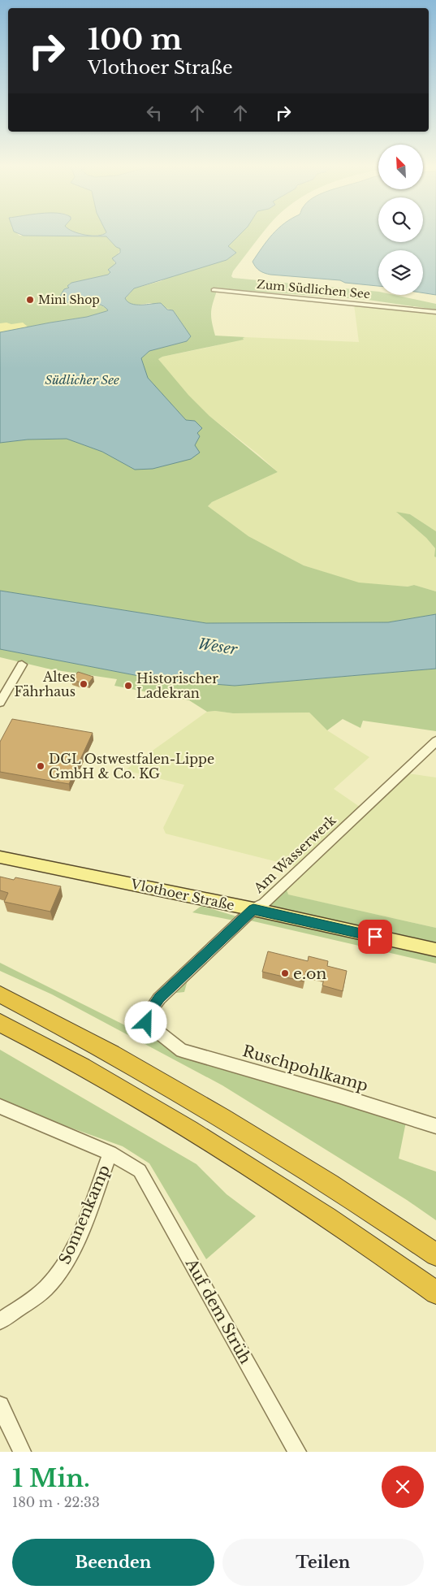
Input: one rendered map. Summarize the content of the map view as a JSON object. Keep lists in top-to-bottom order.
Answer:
{
  "streets": {
    "main road": ["Vlothoer Straße"],
    "street": [
      "Zum Südlichen See",
      "Am Wasserwerk",
      "Ruschpohlkamp",
      "Sonnenkamp",
      "Auf dem Strüh"
    ]
  },
  "crossings": [
    ["Am Wasserwerk", "Vlothoer Straße"],
    ["Am Wasserwerk", "Ruschpohlkamp"],
    ["Sonnenkamp", "Auf dem Strüh"]
  ],
  "water": ["Südlicher See", "Weser"],
  "places": [
    "Mini Shop",
    "Altes Fährhaus",
    "Historischer Ladekran",
    "DGL Ostwestfalen-Lippe GmbH & Co. KG",
    "e.on"
  ],
  "north": "top left",
  "page": {
    "turn": ["100 m", "Vlothoer Straße"],
    "heading": ["1 Min.", "180 m · 22:33"],
    "buttons": ["Beenden", "Teilen"]
  }
}
